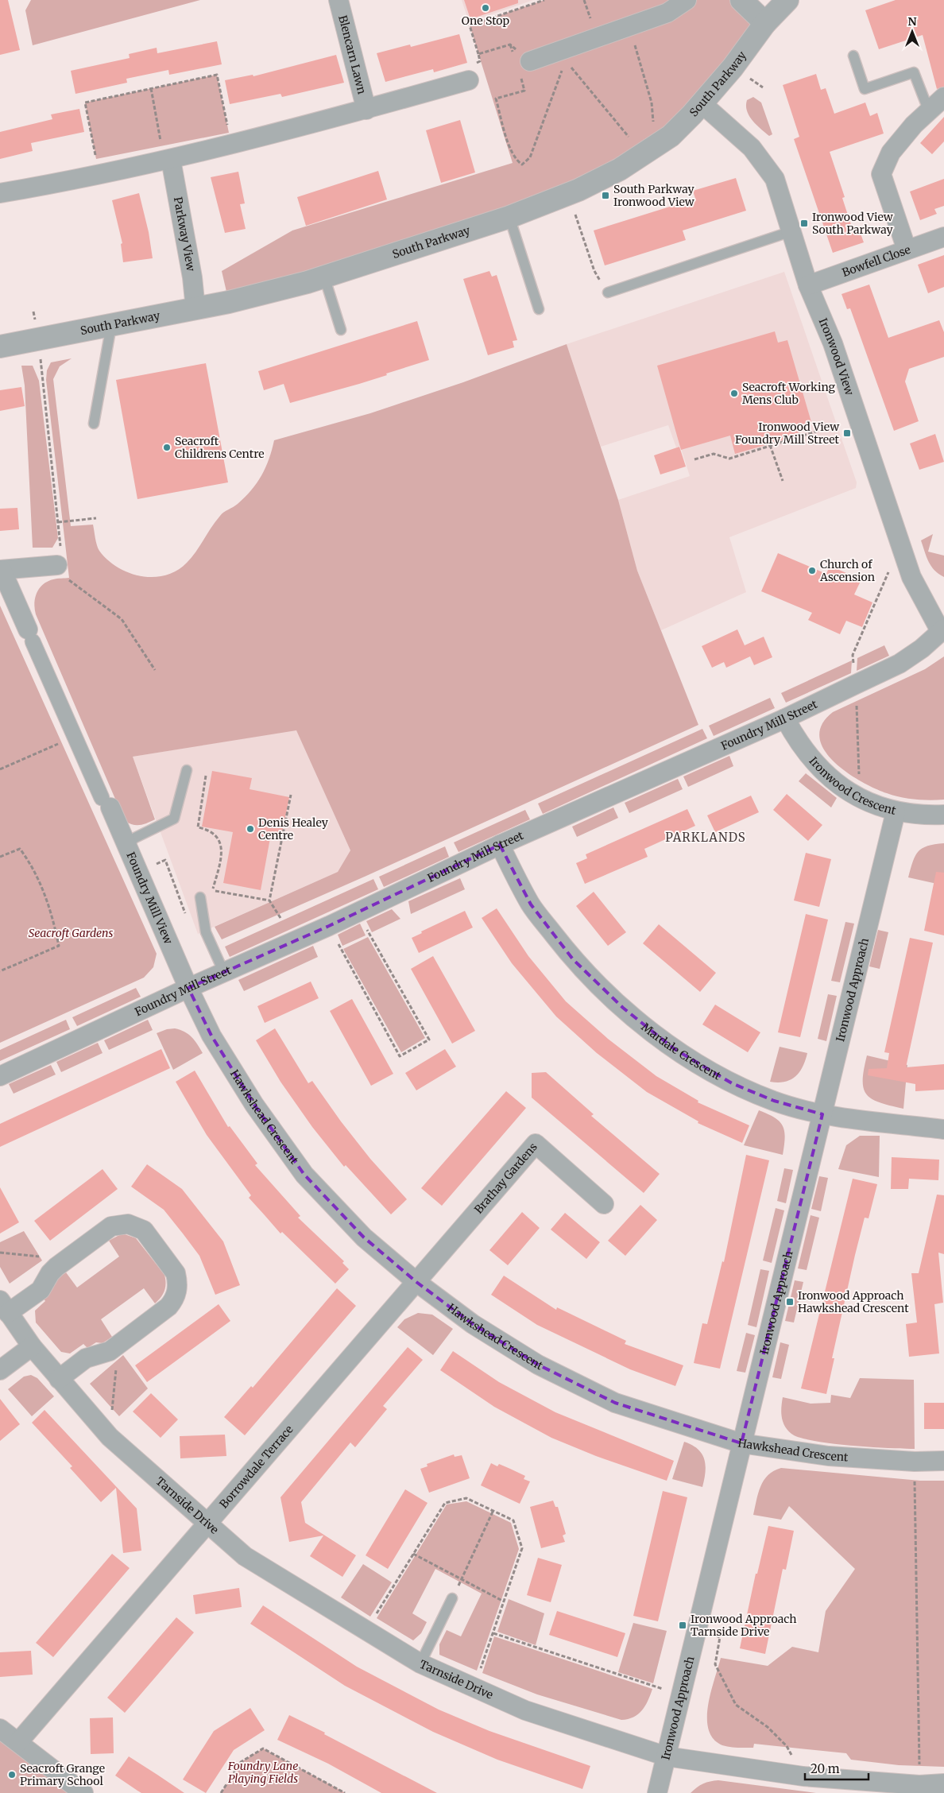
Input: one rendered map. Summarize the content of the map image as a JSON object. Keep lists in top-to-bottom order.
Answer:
{
  "streets": {
    "street": [
      "Blencarn Lawn",
      "South Parkway",
      "Parkway View",
      "Bowfell Close",
      "Ironwood View",
      "Foundry Mill Street",
      "Ironwood Crescent",
      "Foundry Mill View",
      "Ironwood Approach",
      "Mardale Crescent",
      "Hawkshead Crescent",
      "Brathay Gardens",
      "Borrowdale Terrace",
      "Tarnside Drive"
    ]
  },
  "crossings": [
    ["South Parkway", "Parkway View"],
    ["South Parkway", "Ironwood View"],
    ["Bowfell Close", "Ironwood View"],
    ["Ironwood View", "Foundry Mill Street"],
    ["Foundry Mill Street", "Ironwood Crescent"],
    ["Foundry Mill Street", "Foundry Mill View"],
    ["Foundry Mill Street", "Mardale Crescent"],
    ["Foundry Mill Street", "Hawkshead Crescent"],
    ["Ironwood Crescent", "Ironwood Approach"],
    ["Foundry Mill View", "Hawkshead Crescent"],
    ["Ironwood Approach", "Mardale Crescent"],
    ["Ironwood Approach", "Hawkshead Crescent"],
    ["Ironwood Approach", "Tarnside Drive"],
    ["Hawkshead Crescent", "Brathay Gardens"],
    ["Hawkshead Crescent", "Borrowdale Terrace"],
    ["Brathay Gardens", "Borrowdale Terrace"],
    ["Borrowdale Terrace", "Tarnside Drive"]
  ],
  "districts": ["PARKLANDS"],
  "parks": ["Seacroft Gardens", "Foundry Lane Playing Fields"],
  "places": {
    "other": [
      "One Stop",
      "Seacroft Working Mens Club",
      "Seacroft Childrens Centre",
      "Church of Ascension",
      "Denis Healey Centre",
      "Seacroft Grange Primary School"
    ],
    "transit": [
      "South Parkway Ironwood View",
      "Ironwood View South Parkway",
      "Ironwood View Foundry Mill Street",
      "Ironwood Approach Hawkshead Crescent",
      "Ironwood Approach Tarnside Drive"
    ]
  },
  "scale_bar": "20 m",
  "north": "top"
}
